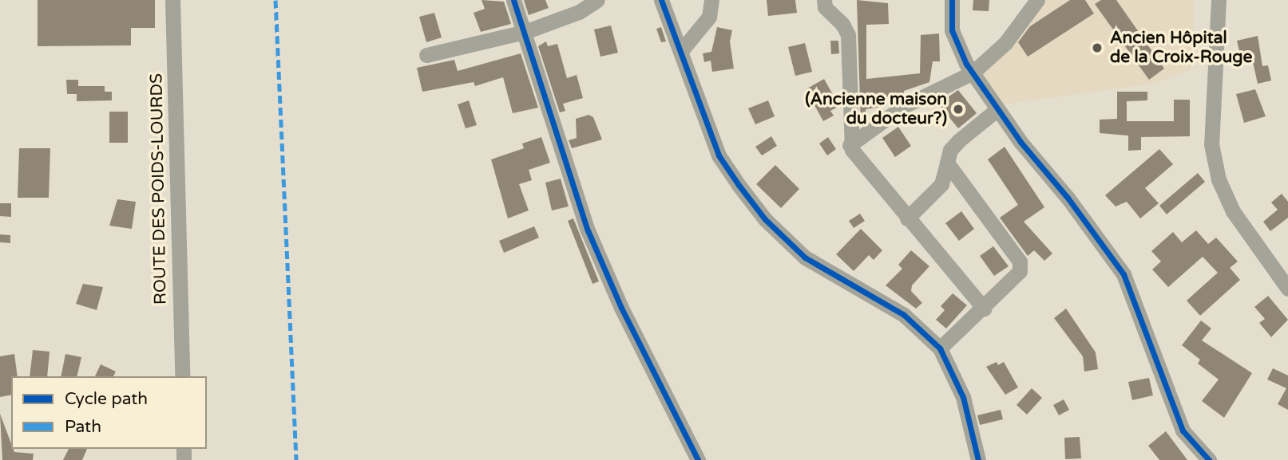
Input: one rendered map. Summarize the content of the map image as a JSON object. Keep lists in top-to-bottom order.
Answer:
{
  "streets": {
    "street": ["ROUTE DES POIDS-LOURDS"]
  },
  "places": ["Ancien Hôpital de la Croix-Rouge", "(Ancienne maison du docteur?)"],
  "legend": ["Cycle path", "Path"]
}
